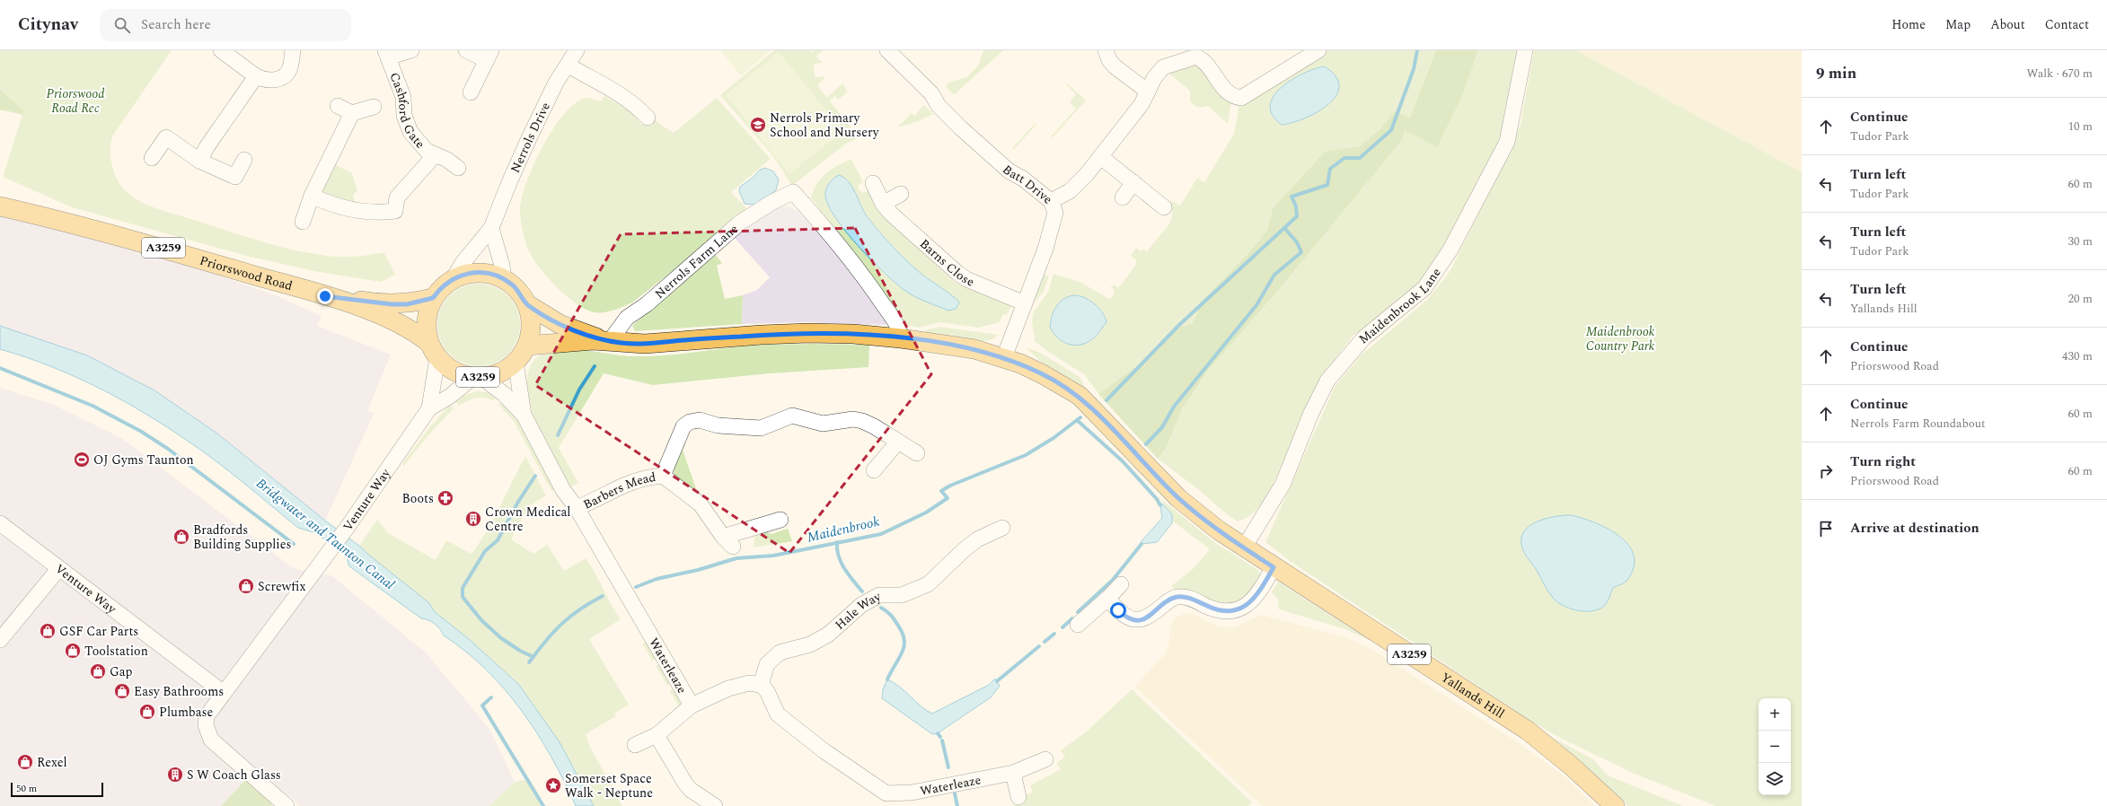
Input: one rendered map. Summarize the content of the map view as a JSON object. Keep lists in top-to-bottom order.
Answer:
{
  "streets": {
    "main road": ["A3259", "Priorswood Road", "Yallands Hill"],
    "street": [
      "Cashford Gate",
      "Nerrols Drive",
      "Batt Drive",
      "Nerrols Farm Lane",
      "Barns Close",
      "Maidenbrook Lane",
      "Barbers Mead",
      "Venture Way",
      "Hale Way",
      "Waterleaze"
    ]
  },
  "crossings": [
    ["Nerrols Drive", "A3259"],
    ["Nerrols Drive", "Priorswood Road"],
    ["Nerrols Drive", "Venture Way"],
    ["Nerrols Drive", "Waterleaze"],
    ["Batt Drive", "A3259"],
    ["Batt Drive", "Barns Close"],
    ["A3259", "Nerrols Farm Lane"],
    ["A3259", "Priorswood Road"],
    ["A3259", "Maidenbrook Lane"],
    ["A3259", "Venture Way"],
    ["A3259", "Waterleaze"],
    ["A3259", "Yallands Hill"],
    ["Priorswood Road", "Venture Way"],
    ["Priorswood Road", "Waterleaze"],
    ["Maidenbrook Lane", "Yallands Hill"],
    ["Barbers Mead", "Waterleaze"],
    ["Venture Way", "Waterleaze"],
    ["Hale Way", "Waterleaze"]
  ],
  "water": ["Maidenbrook", "Bridgwater and Taunton Canal"],
  "parks": ["Priorswood Road Rec", "Maidenbrook Country Park"],
  "places": {
    "school or university": ["Nerrols Primary School and Nursery"],
    "sports": ["OJ Gyms Taunton"],
    "pharmacy": ["Boots"],
    "building": ["Crown Medical Centre", "S W Coach Glass"],
    "shop": [
      "Bradfords Building Supplies",
      "Screwfix",
      "GSF Car Parts",
      "Toolstation",
      "Gap",
      "Easy Bathrooms",
      "Plumbase",
      "Rexel"
    ],
    "place": ["Somerset Space Walk - Neptune"]
  },
  "scale_bar": "50 m",
  "page": {
    "header": "Citynav",
    "search": "Search here",
    "nav": [
      "Home",
      "Map",
      "About",
      "Contact"
    ],
    "heading": ["9 min", "Walk · 670 m"],
    "list": [
      ["Continue", "Tudor Park", "10 m"],
      ["Turn left", "Tudor Park", "60 m"],
      ["Turn left", "Tudor Park", "30 m"],
      ["Turn left", "Yallands Hill", "20 m"],
      ["Continue", "Priorswood Road", "430 m"],
      ["Continue", "Nerrols Farm Roundabout", "60 m"],
      ["Turn right", "Priorswood Road", "60 m"],
      "Arrive at destination"
    ],
    "map_buttons": ["+", "−"],
    "scale": "50 m"
  }
}
